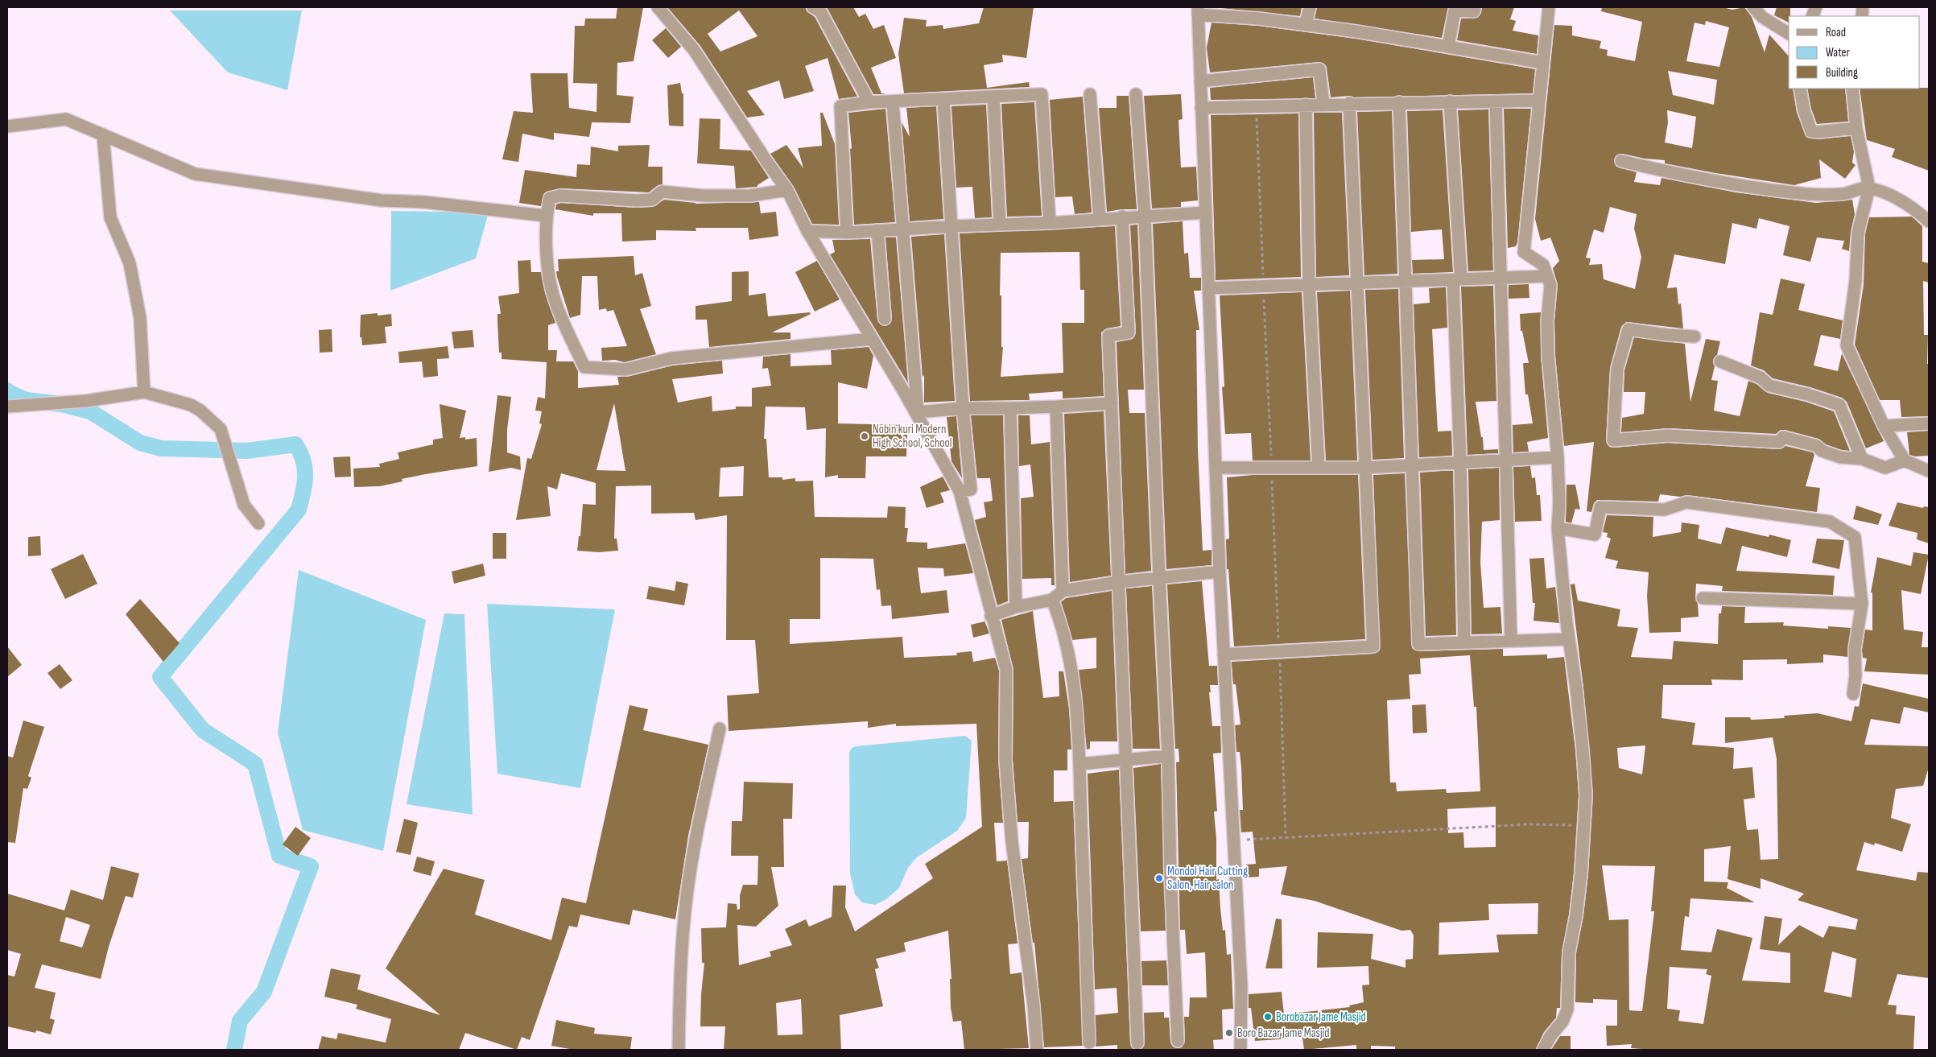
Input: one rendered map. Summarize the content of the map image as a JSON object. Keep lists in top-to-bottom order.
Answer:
{
  "places": [
    "Nobin kuri Modern High School, School",
    "Mondol Hair Cutting Salon, Hair salon",
    "Borobazar Jame Masjid",
    "Boro Bazar Jame Masjid"
  ],
  "legend": ["Road", "Water", "Building"]
}
